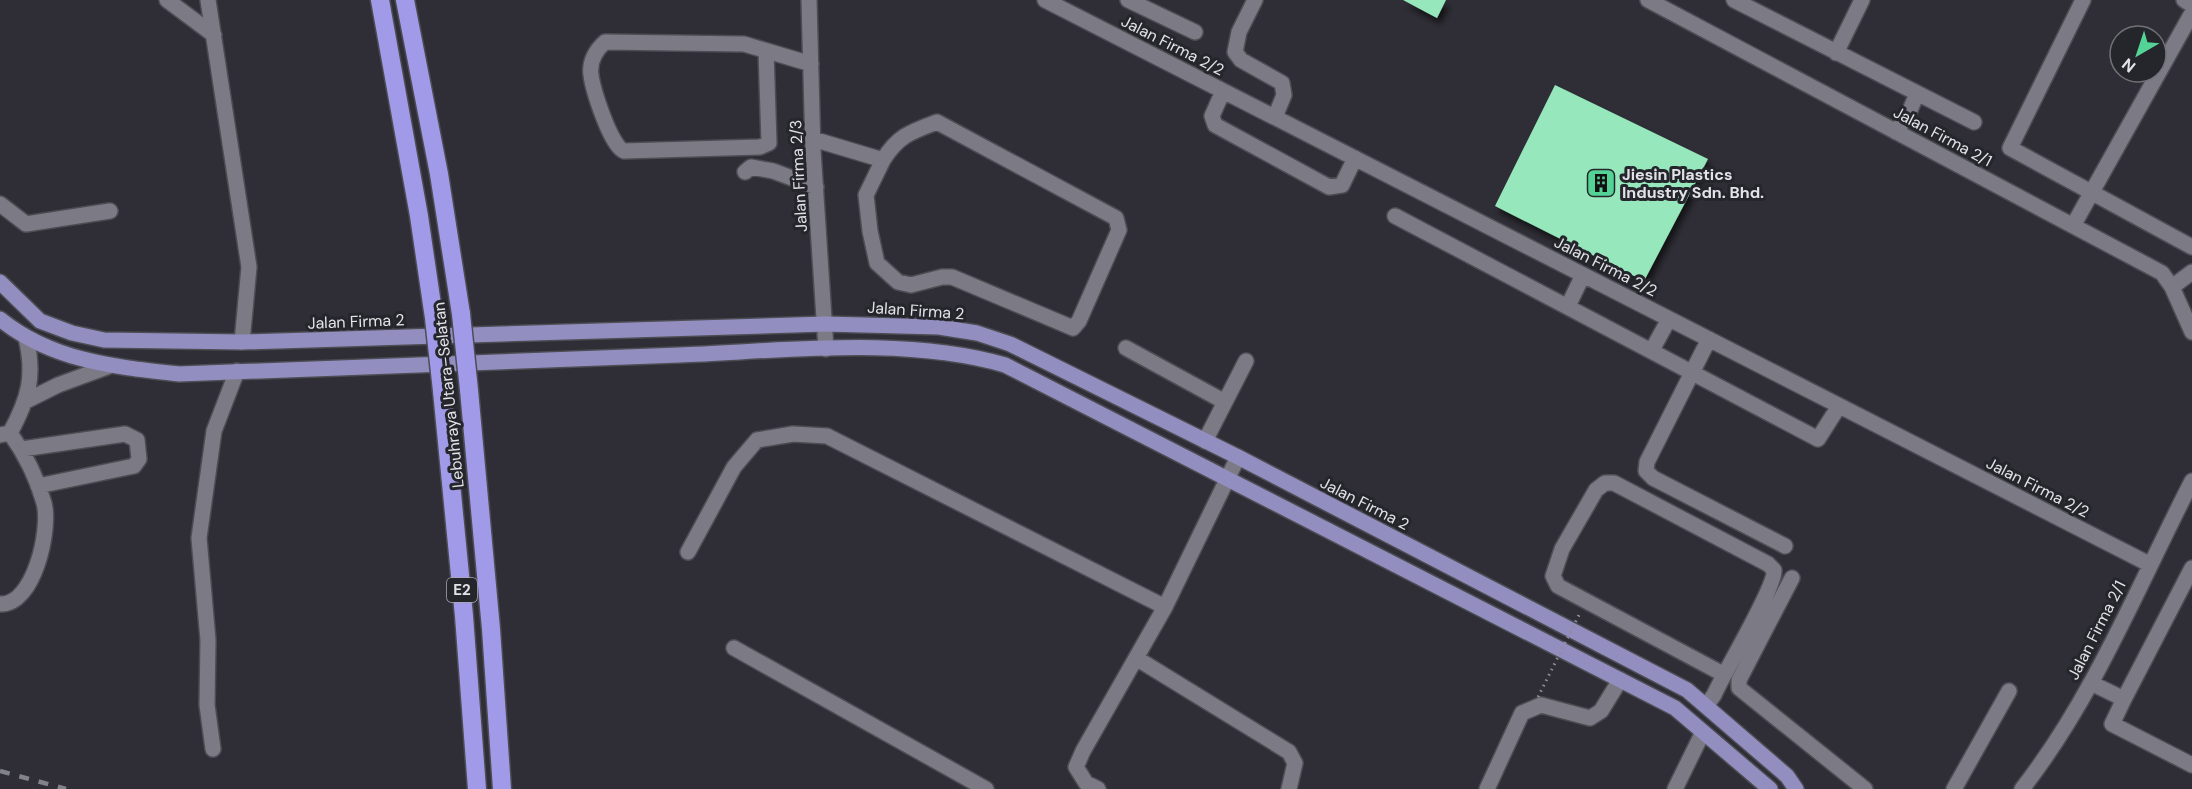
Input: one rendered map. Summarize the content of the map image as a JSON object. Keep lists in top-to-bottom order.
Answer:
{
  "streets": {
    "highway": ["Lebuhraya Utara–Selatan", "E2"],
    "main road": ["Jalan Firma 2"],
    "street": ["Jalan Firma 2/2", "Jalan Firma 2/1", "Jalan Firma 2/3"]
  },
  "crossings": [
    ["Jalan Firma 2/2", "Jalan Firma 2/1"],
    ["Jalan Firma 2/3", "Jalan Firma 2"]
  ],
  "places": {
    "building": ["Jiesin Plastics Industry Sdn. Bhd."]
  },
  "north": "bottom left"
}
